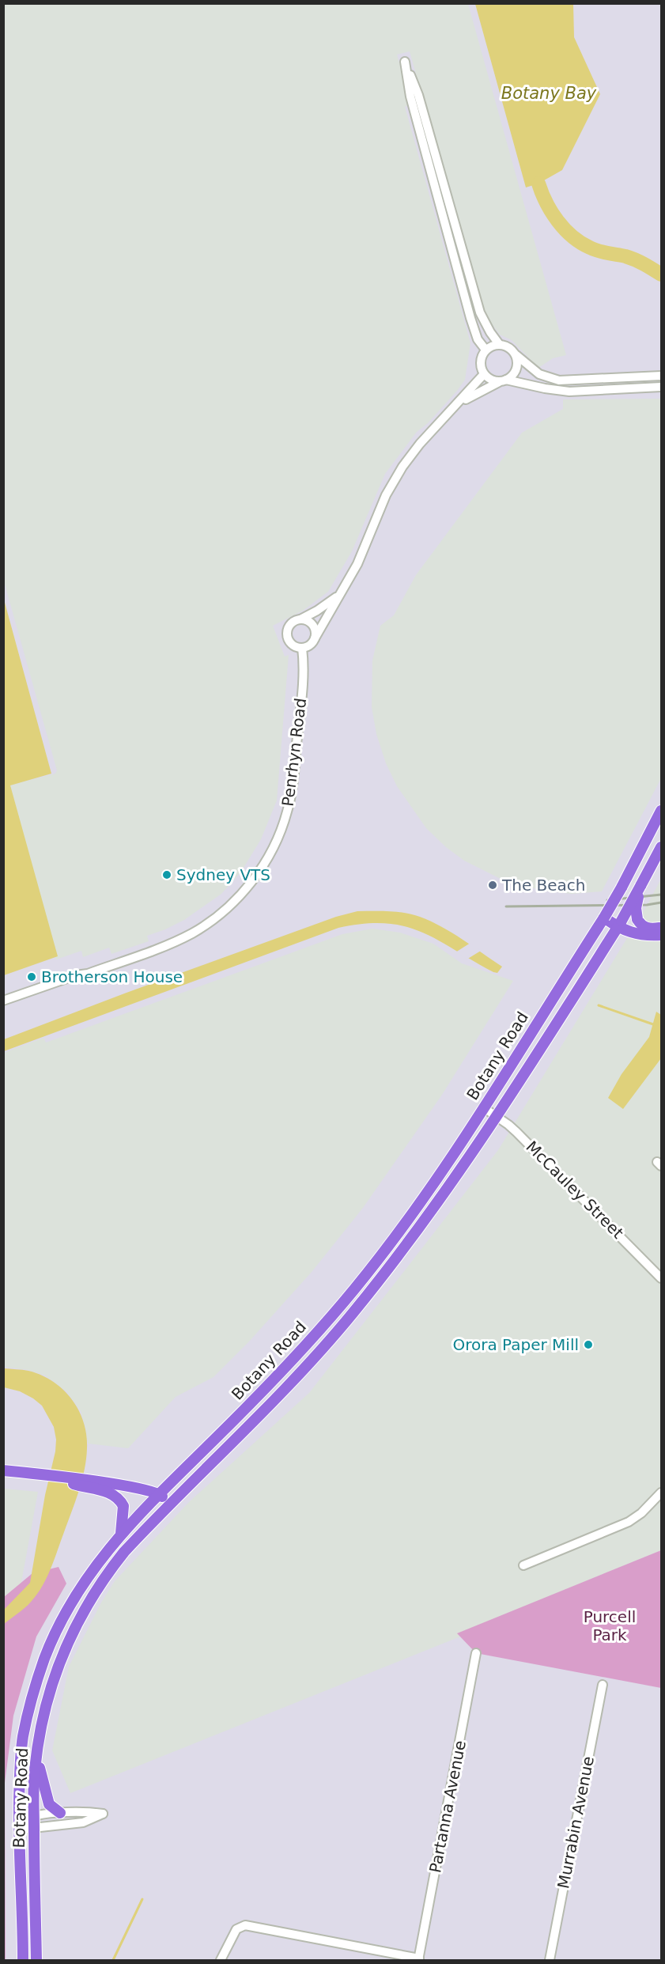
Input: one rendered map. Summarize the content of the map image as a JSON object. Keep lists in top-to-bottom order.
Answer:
{
  "streets": {
    "main road": ["Botany Road"],
    "street": [
      "Penrhyn Road",
      "McCauley Street",
      "Partanna Avenue",
      "Murrabin Avenue"
    ]
  },
  "crossings": [
    ["Botany Road", "McCauley Street"]
  ],
  "water": ["Botany Bay"],
  "parks": ["Purcell Park"],
  "places": [
    "Sydney VTS",
    "The Beach",
    "Brotherson House",
    "Orora Paper Mill"
  ]
}
